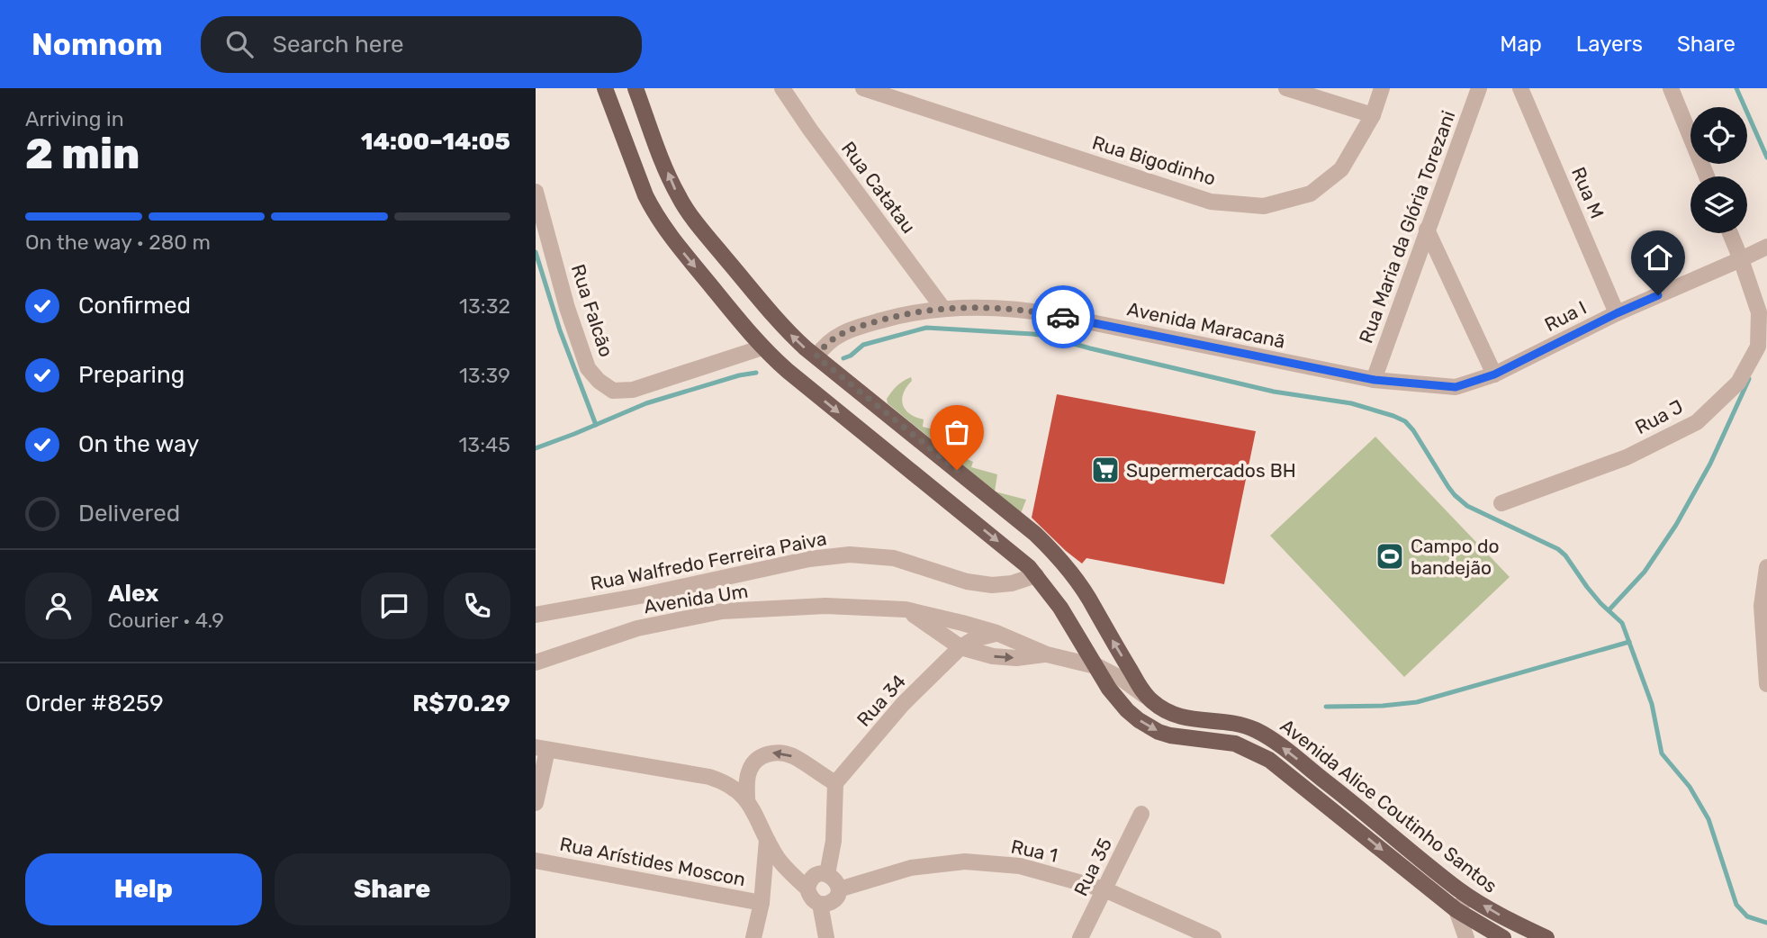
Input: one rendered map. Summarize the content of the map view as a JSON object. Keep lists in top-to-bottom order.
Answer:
{
  "streets": {
    "main road": ["Avenida Alice Coutinho Santos"],
    "street": [
      "Rua Bigodinho",
      "Rua Catatau",
      "Rua M",
      "Rua Maria da Glória Torezani",
      "Rua Falcão",
      "Rua I",
      "Avenida Maracanã",
      "Rua J",
      "Rua Walfredo Ferreira Paiva",
      "Avenida Um",
      "Rua 34",
      "Rua 1",
      "Rua Arístides Moscon",
      "Rua 35"
    ]
  },
  "crossings": [
    ["Rua Catatau", "Avenida Maracanã"],
    ["Rua M", "Rua I"],
    ["Rua Maria da Glória Torezani", "Rua I"],
    ["Rua Maria da Glória Torezani", "Avenida Maracanã"],
    ["Rua Falcão", "Avenida Alice Coutinho Santos"],
    ["Rua I", "Avenida Maracanã"],
    ["Rua I", "Rua J"],
    ["Avenida Maracanã", "Avenida Alice Coutinho Santos"],
    ["Rua Walfredo Ferreira Paiva", "Avenida Alice Coutinho Santos"],
    ["Avenida Um", "Rua 34"],
    ["Avenida Um", "Avenida Alice Coutinho Santos"],
    ["Rua 1", "Rua 35"]
  ],
  "places": {
    "supermarket": ["Supermercados BH"],
    "sports": ["Campo do bandejão"]
  },
  "page": {
    "header": "Nomnom",
    "search": "Search here",
    "nav": ["Map", "Layers", "Share"],
    "heading": ["2 min", "Arriving in", "14:00–14:05"],
    "panel": [
      "Alex",
      "Courier · 4.9",
      "Order #8259",
      "R$70.29"
    ],
    "bar": "On the way · 280 m",
    "list": [
      ["Confirmed", "13:32"],
      ["Preparing", "13:39"],
      ["On the way", "13:45"],
      "Delivered"
    ],
    "buttons": ["Help", "Share"]
  }
}
